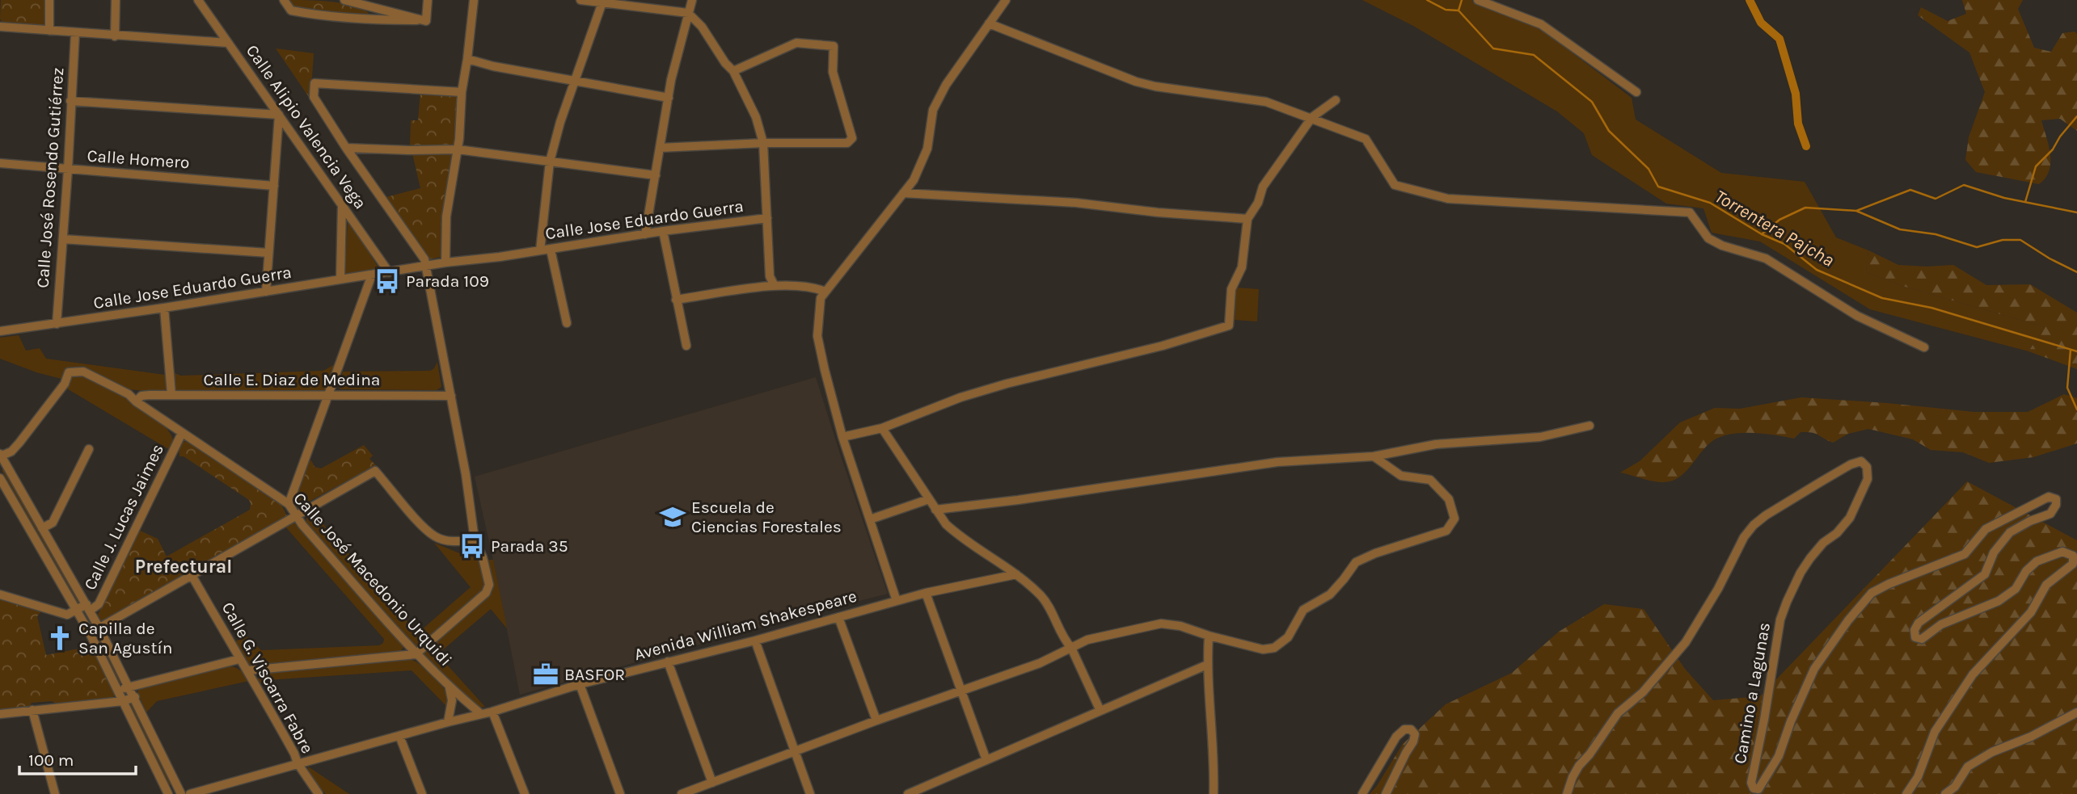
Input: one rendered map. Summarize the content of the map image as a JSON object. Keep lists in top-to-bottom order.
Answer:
{
  "streets": {
    "street": [
      "Calle Alipio Valencia Vega",
      "Calle Homero",
      "Calle José Rosendo Gutiérrez",
      "Calle Jose Eduardo Guerra",
      "Calle E. Diaz de Medina",
      "Calle J. Lucas Jaimes",
      "Calle José Macedonio Urquidi",
      "Avenida William Shakespeare",
      "Calle G. Viscarra Fabre",
      "Camino a Lagunas"
    ]
  },
  "crossings": [
    ["Calle Alipio Valencia Vega", "Calle Jose Eduardo Guerra"],
    ["Calle Homero", "Calle José Rosendo Gutiérrez"],
    ["Calle José Rosendo Gutiérrez", "Calle Jose Eduardo Guerra"],
    ["Calle E. Diaz de Medina", "Calle José Macedonio Urquidi"],
    ["Calle J. Lucas Jaimes", "Calle José Macedonio Urquidi"],
    ["Calle José Macedonio Urquidi", "Avenida William Shakespeare"],
    ["Avenida William Shakespeare", "Calle G. Viscarra Fabre"]
  ],
  "districts": ["Prefectural"],
  "water": ["Torrentera Pajcha"],
  "places": {
    "bus stop": ["Parada 109", "Parada 35"],
    "school or university": ["Escuela de Ciencias Forestales"],
    "church": ["Capilla de San Agustín"],
    "office": ["BASFOR"]
  },
  "scale_bar": "100 m"
}
